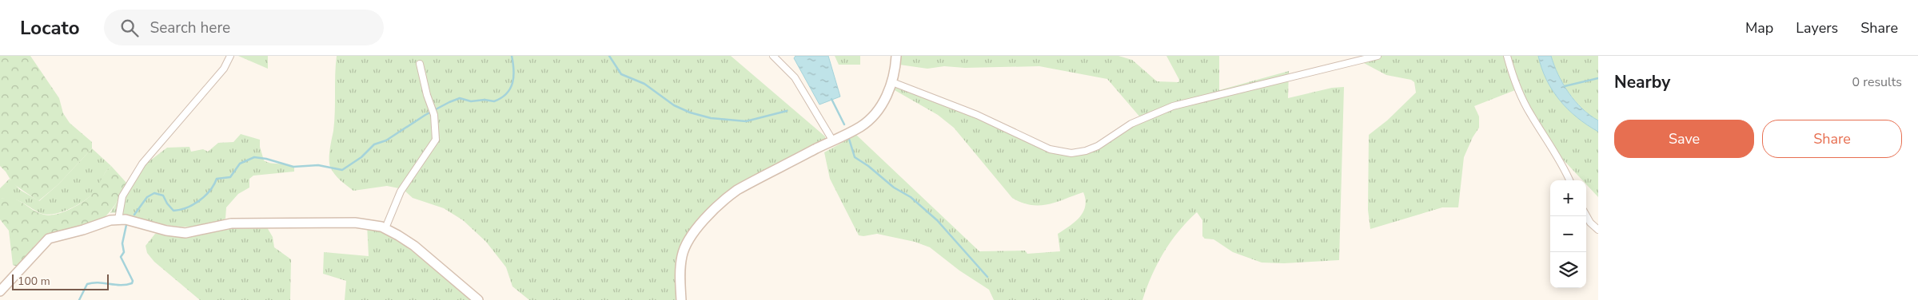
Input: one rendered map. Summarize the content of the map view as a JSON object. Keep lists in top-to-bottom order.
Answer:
{
  "scale_bar": "100 m",
  "page": {
    "header": "Locato",
    "search": "Search here",
    "nav": ["Map", "Layers", "Share"],
    "heading": ["Nearby", "0 results"],
    "buttons": ["Save", "Share"],
    "map_buttons": ["+", "−"],
    "scale": "100 m"
  }
}
